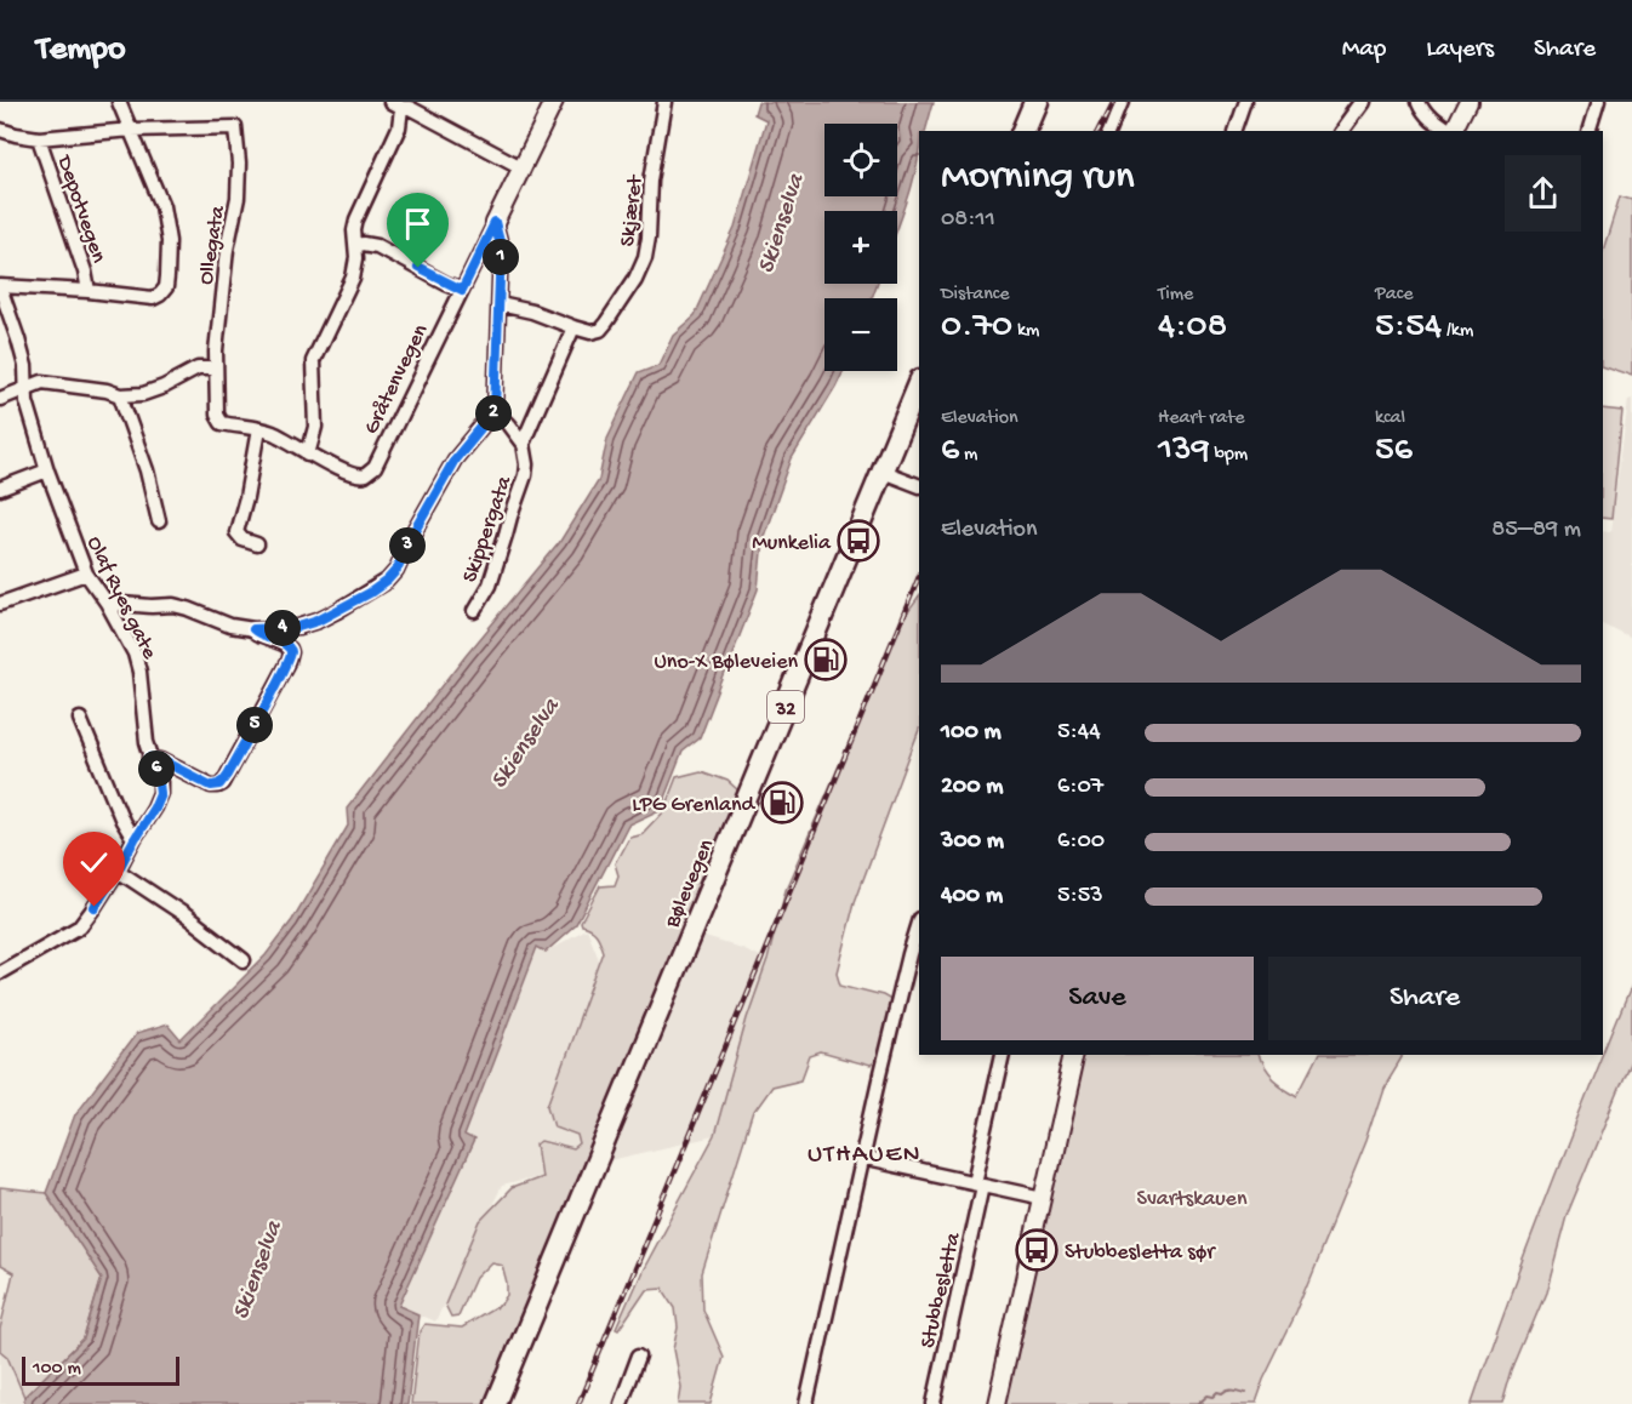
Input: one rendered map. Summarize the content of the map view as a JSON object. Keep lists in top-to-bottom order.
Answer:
{
  "streets": {
    "main road": ["32", "Bølevegen"],
    "street": [
      "Depotvegen",
      "Skjæret",
      "Ollegata",
      "Gråtenvegen",
      "Skippergata",
      "Olaf Ryes gate",
      "Stubbesletta"
    ]
  },
  "crossings": [
    ["Depotvegen", "Ollegata"],
    ["Depotvegen", "Olaf Ryes gate"],
    ["Skjæret", "Skippergata"]
  ],
  "districts": ["UTHAUEN"],
  "water": ["Skienselva"],
  "parks": ["Svartskauen"],
  "places": {
    "bus stop": ["Munkelia", "Stubbesletta sør"],
    "fuel station": ["Uno-X Bøleveien", "LPG Grenland"]
  },
  "scale_bar": "100 m",
  "page": {
    "header": "Tempo",
    "nav": ["Map", "Layers", "Share"],
    "map_buttons": ["+", "−"],
    "heading": ["Morning run", "08:11"],
    "pins": [
      "1",
      "2",
      "3",
      "4",
      "5",
      "6"
    ],
    "stats": [
      ["Distance", "0.70 km"],
      ["Time", "4:08"],
      ["Pace", "5:54 /km"],
      ["Elevation", "6 m"],
      ["Heart rate", "139 bpm"],
      ["kcal", "56"]
    ],
    "chart": ["Elevation", "85–89 m"],
    "list": [
      {
        "name": "100 m",
        "note": "5:44"
      },
      {
        "name": "200 m",
        "note": "6:07"
      },
      {
        "name": "300 m",
        "note": "6:00"
      },
      {
        "name": "400 m",
        "note": "5:53"
      }
    ],
    "buttons": ["Save", "Share"],
    "scale": "100 m"
  }
}
